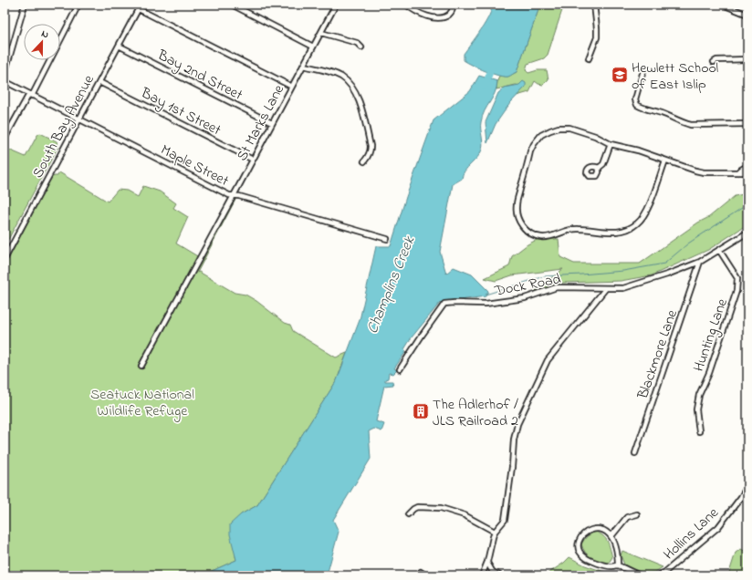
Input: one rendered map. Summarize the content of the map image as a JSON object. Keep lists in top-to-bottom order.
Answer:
{
  "streets": {
    "street": [
      "Bay 2nd Street",
      "Bay 1st Street",
      "St Marks Lane",
      "South Bay Avenue",
      "Maple Street",
      "Dock Road",
      "Hunting Lane",
      "Blackmore Lane",
      "Hollins Lane"
    ]
  },
  "crossings": [
    ["Bay 2nd Street", "St Marks Lane"],
    ["Bay 2nd Street", "South Bay Avenue"],
    ["Bay 1st Street", "St Marks Lane"],
    ["Bay 1st Street", "South Bay Avenue"],
    ["St Marks Lane", "Maple Street"],
    ["South Bay Avenue", "Maple Street"],
    ["Dock Road", "Hunting Lane"],
    ["Dock Road", "Blackmore Lane"]
  ],
  "water": ["Champlins Creek"],
  "parks": ["Seatuck National Wildlife Refuge"],
  "places": {
    "school or university": ["Hewlett School of East Islip"],
    "building": ["The Adlerhof / JLS Railroad 2"]
  },
  "north": "top"
}
